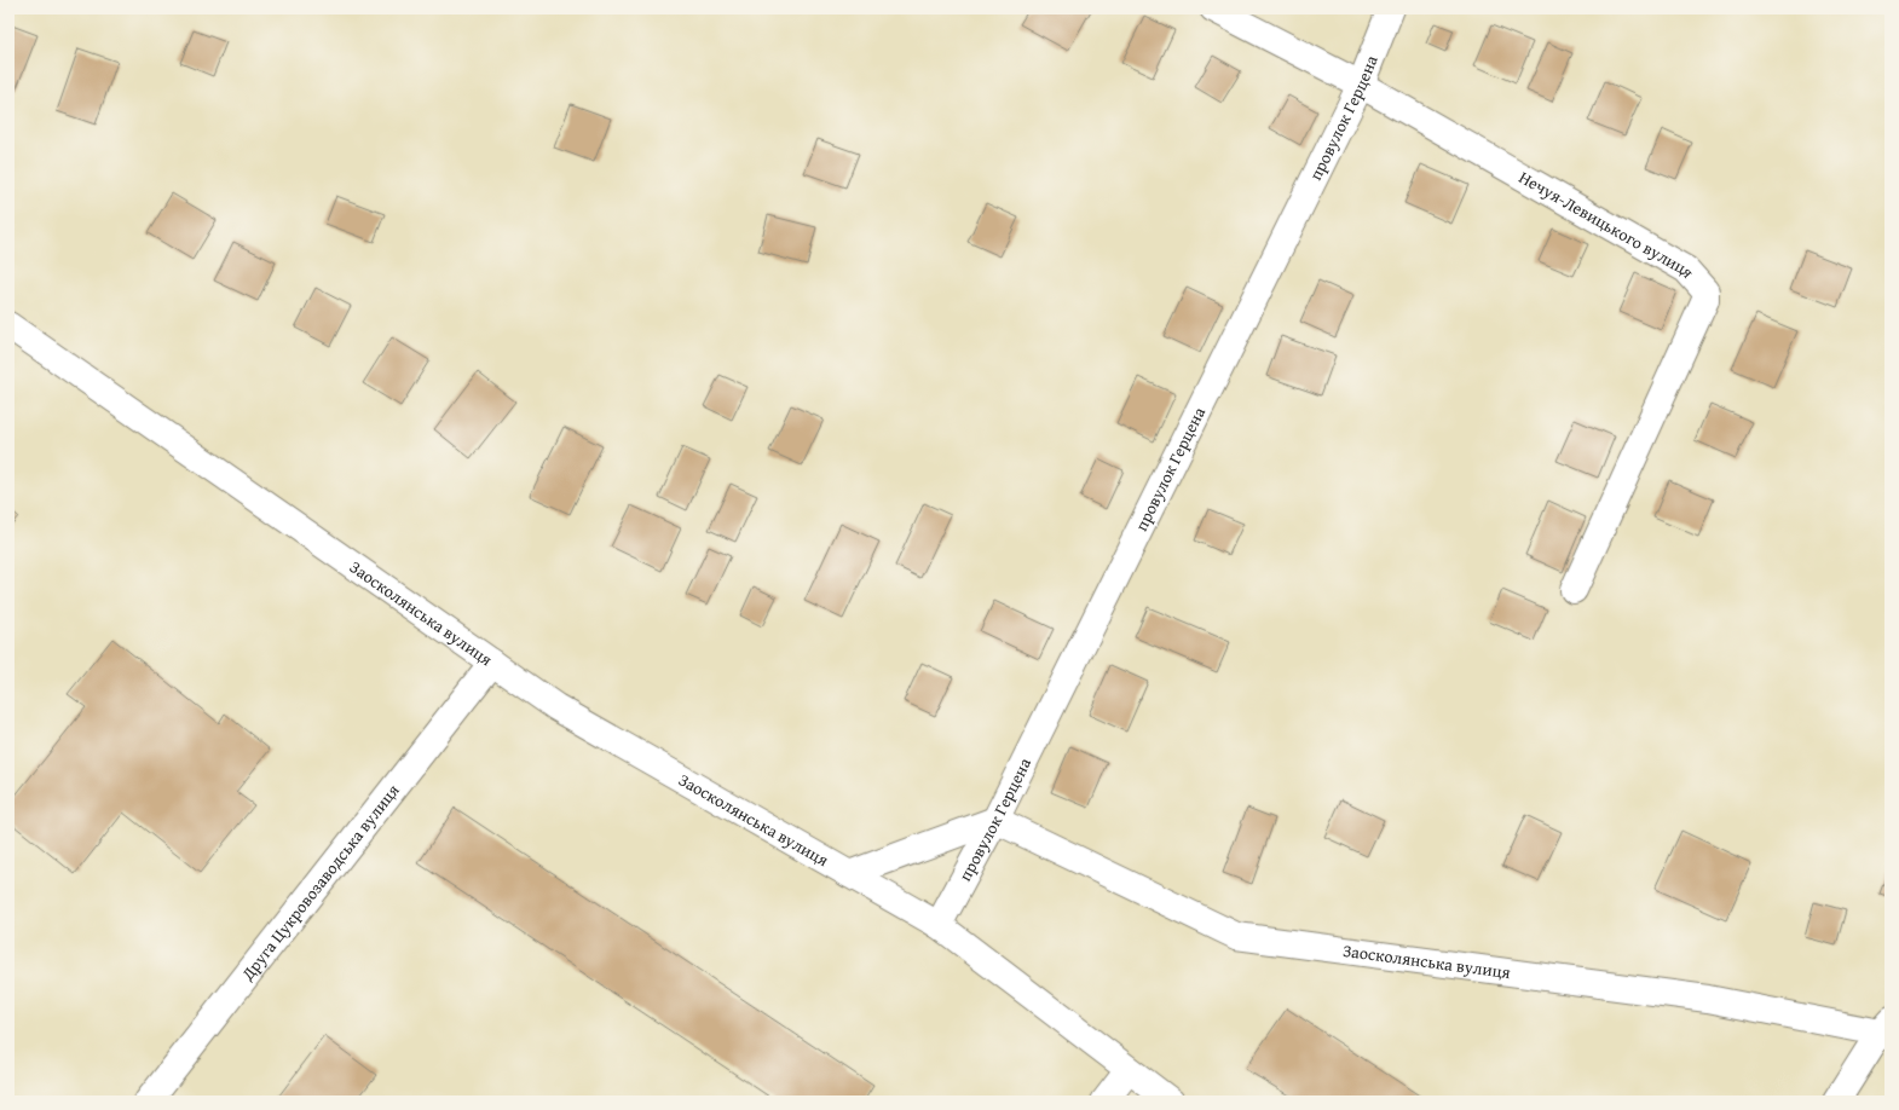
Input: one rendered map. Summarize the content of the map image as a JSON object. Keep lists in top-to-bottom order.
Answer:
{
  "streets": {
    "street": [
      "провулок Герцена",
      "Нечуя-Левицького вулиця",
      "Заосколянська вулиця",
      "Друга Цукровозаводська вулиця"
    ]
  },
  "crossings": [
    ["провулок Герцена", "Нечуя-Левицького вулиця"],
    ["провулок Герцена", "Заосколянська вулиця"],
    ["Заосколянська вулиця", "Друга Цукровозаводська вулиця"]
  ]
}
